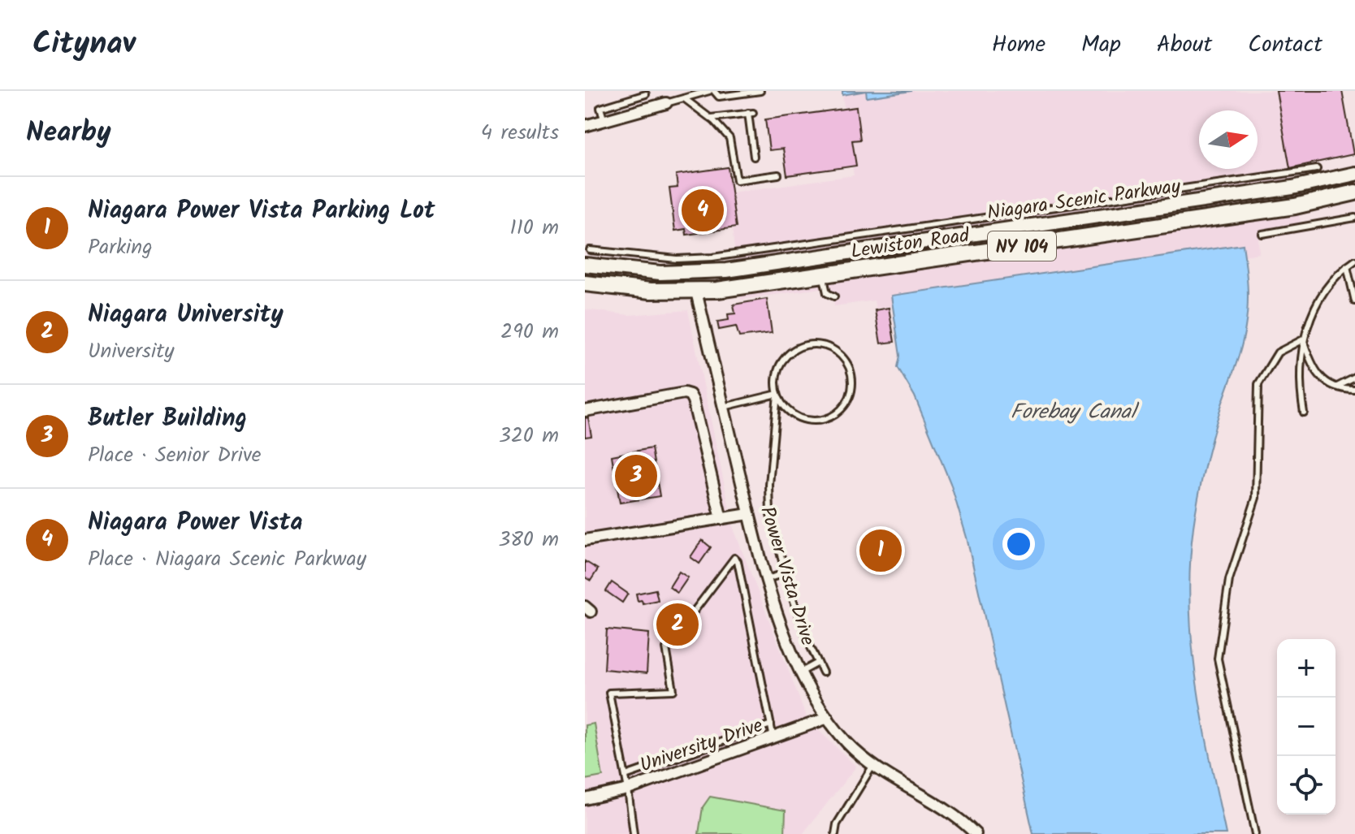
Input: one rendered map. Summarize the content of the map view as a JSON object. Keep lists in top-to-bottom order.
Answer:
{
  "streets": {
    "main road": ["Niagara Scenic Parkway", "Lewiston Road", "NY 104"],
    "street": ["Power Vista Drive", "University Drive"]
  },
  "crossings": [
    ["Lewiston Road", "Power Vista Drive"],
    ["Power Vista Drive", "University Drive"]
  ],
  "water": ["Forebay Canal"],
  "north": "right",
  "page": {
    "header": "Citynav",
    "nav": [
      "Home",
      "Map",
      "About",
      "Contact"
    ],
    "heading": ["Nearby", "4 results"],
    "list": [
      {
        "mark": "1",
        "name": "Niagara Power Vista Parking Lot",
        "note": "Parking",
        "value": "110 m"
      },
      {
        "mark": "2",
        "name": "Niagara University",
        "note": "University",
        "value": "290 m"
      },
      {
        "mark": "3",
        "name": "Butler Building",
        "note": "Place · Senior Drive",
        "value": "320 m"
      },
      {
        "mark": "4",
        "name": "Niagara Power Vista",
        "note": "Place · Niagara Scenic Parkway",
        "value": "380 m"
      }
    ],
    "pins": [
      "4",
      "3",
      "1",
      "2"
    ],
    "map_buttons": ["+", "−"]
  }
}
